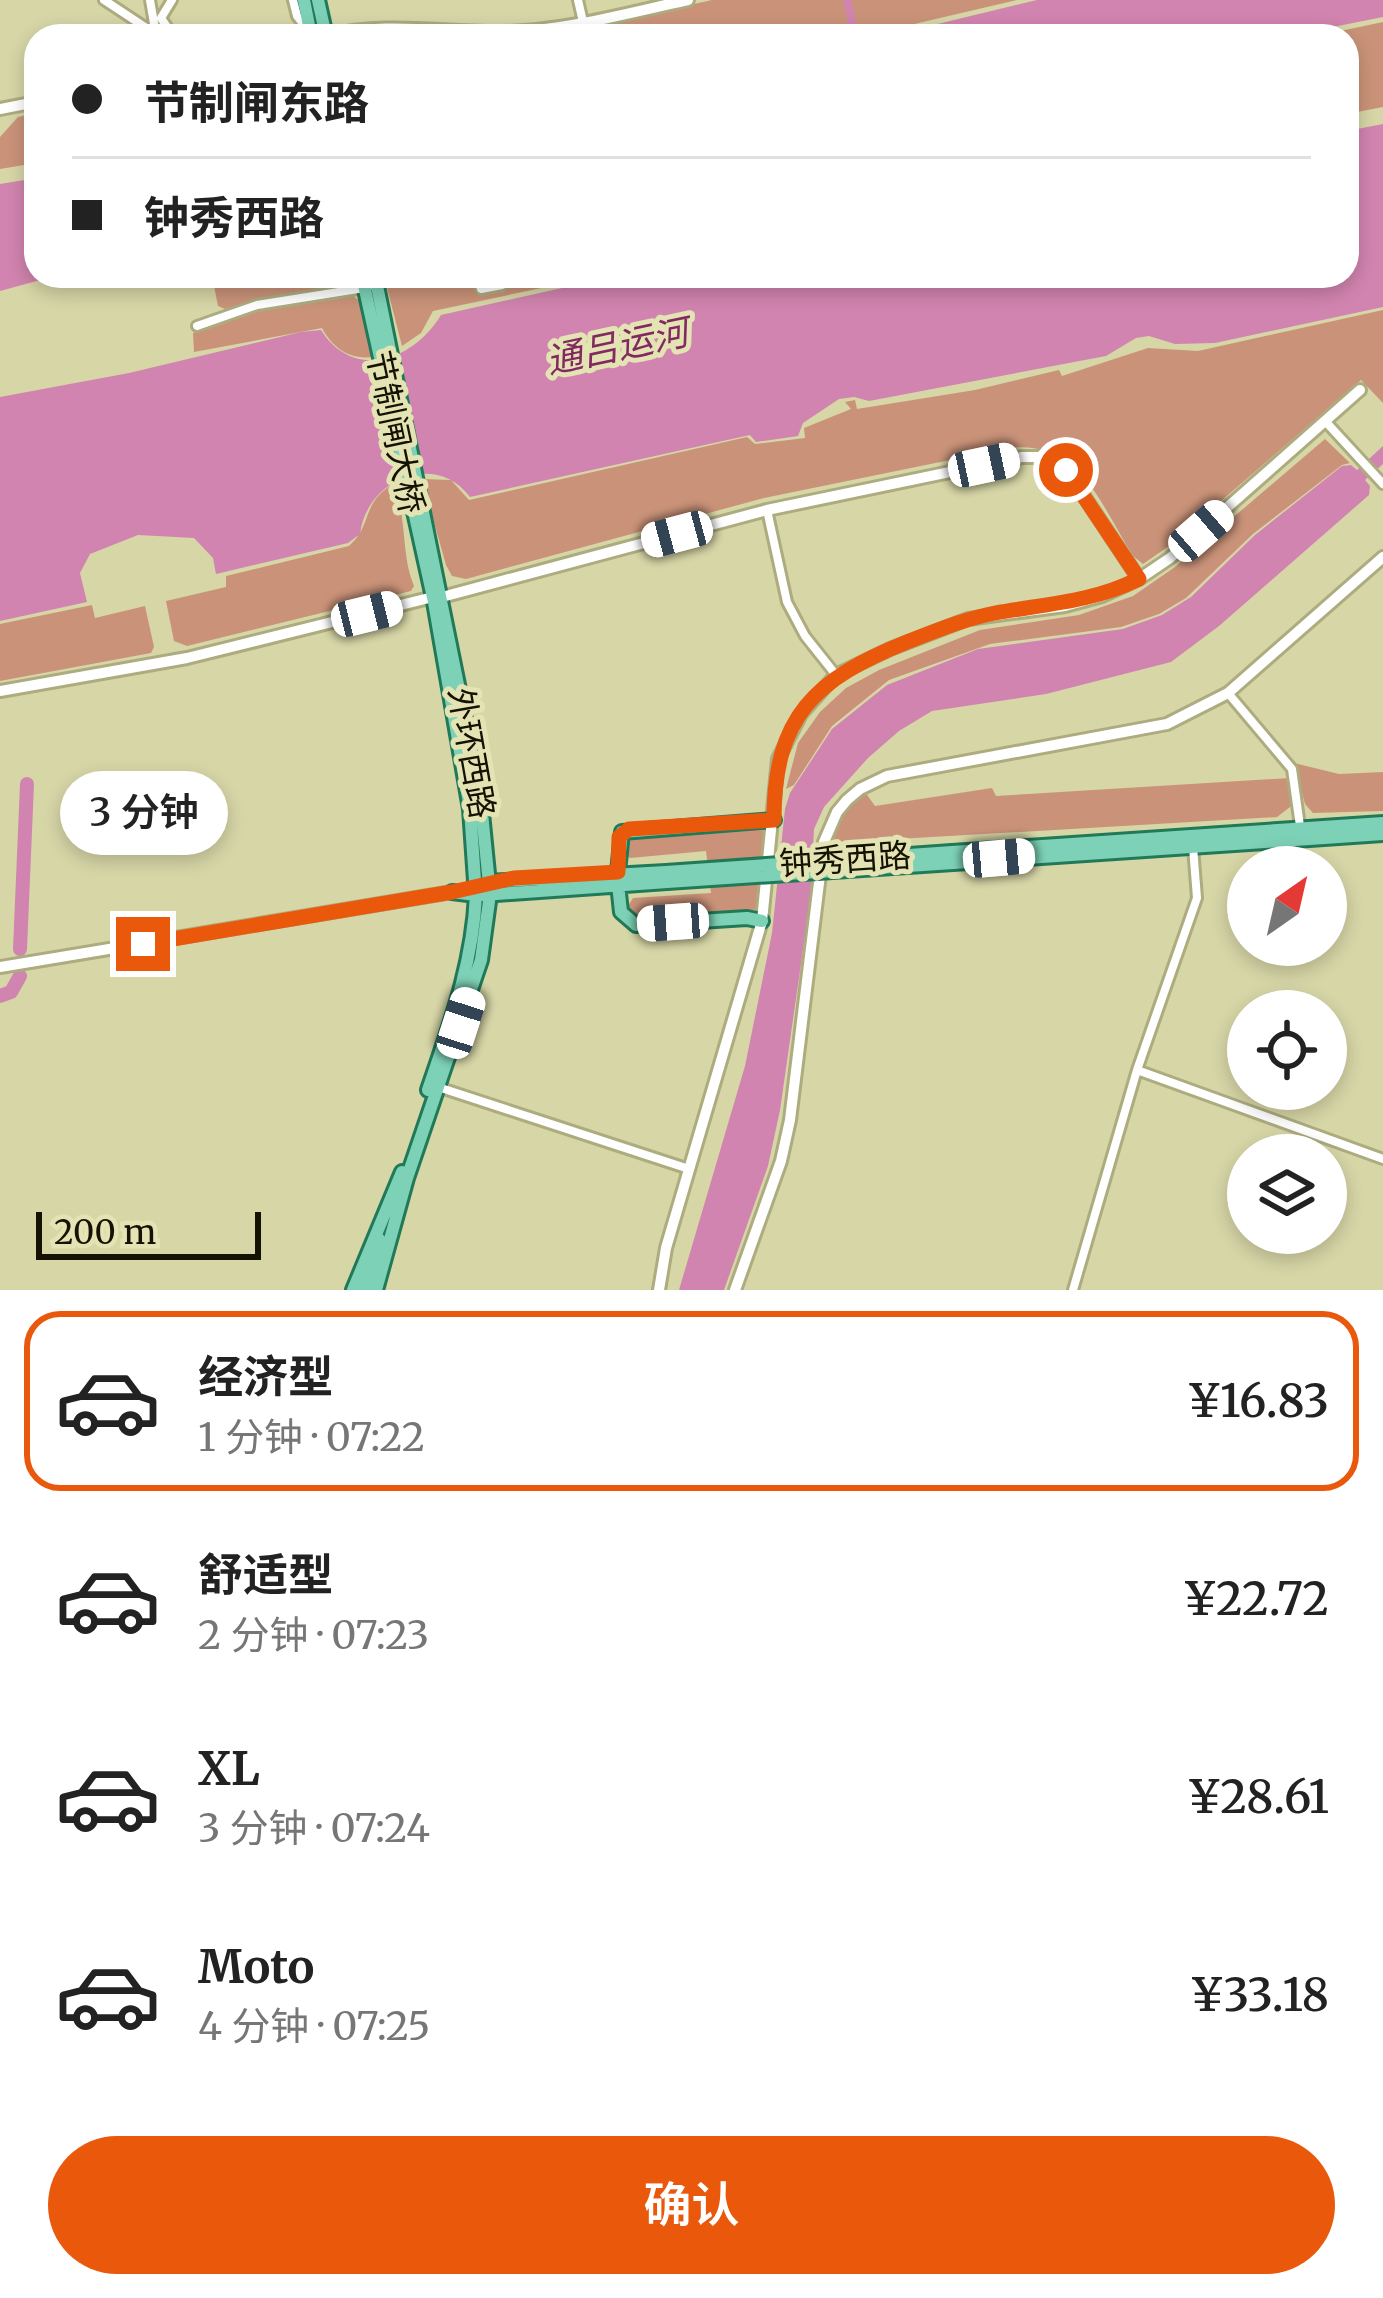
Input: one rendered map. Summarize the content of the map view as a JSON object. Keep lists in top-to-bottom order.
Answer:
{
  "streets": {
    "main road": ["节制闸大桥", "外环西路", "钟秀西路"]
  },
  "crossings": [
    ["节制闸大桥", "外环西路"],
    ["外环西路", "钟秀西路"]
  ],
  "water": ["通吕运河"],
  "scale_bar": "200 m",
  "north": "top right",
  "page": {
    "banner": ["节制闸东路", "钟秀西路"],
    "bubble": "3 分钟",
    "scale": "200 m",
    "list": [
      {
        "name": "经济型",
        "note": "1 分钟 · 07:22",
        "value": "¥16.83"
      },
      {
        "name": "舒适型",
        "note": "2 分钟 · 07:23",
        "value": "¥22.72"
      },
      {
        "name": "XL",
        "note": "3 分钟 · 07:24",
        "value": "¥28.61"
      },
      {
        "name": "Moto",
        "note": "4 分钟 · 07:25",
        "value": "¥33.18"
      }
    ],
    "buttons": "确认"
  }
}
